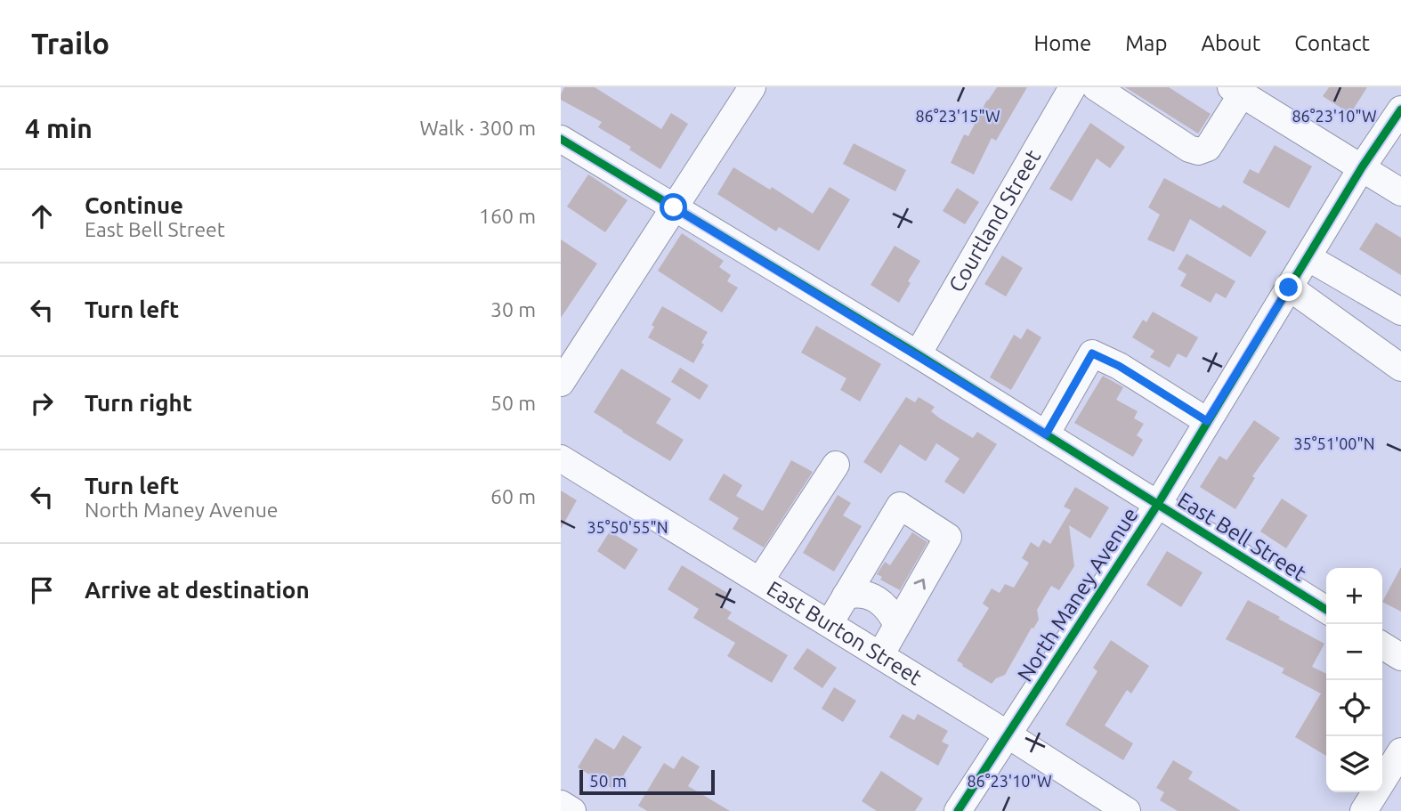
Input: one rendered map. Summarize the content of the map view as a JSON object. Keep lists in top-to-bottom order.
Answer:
{
  "streets": {
    "street": [
      "Courtland Street",
      "East Bell Street",
      "North Maney Avenue",
      "East Burton Street"
    ]
  },
  "crossings": [
    ["Courtland Street", "East Bell Street"],
    ["East Bell Street", "North Maney Avenue"],
    ["North Maney Avenue", "East Burton Street"]
  ],
  "scale_bar": "50 m",
  "page": {
    "header": "Trailo",
    "nav": [
      "Home",
      "Map",
      "About",
      "Contact"
    ],
    "heading": ["4 min", "Walk · 300 m"],
    "list": [
      ["Continue", "East Bell Street", "160 m"],
      ["Turn left", "30 m"],
      ["Turn right", "50 m"],
      ["Turn left", "North Maney Avenue", "60 m"],
      "Arrive at destination"
    ],
    "map_buttons": ["+", "−"],
    "scale": "50 m"
  },
  "coordinates": [
    "86°23'15\"W",
    "86°23'10\"W",
    "35°51'00\"N",
    "35°50'55\"N"
  ]
}
